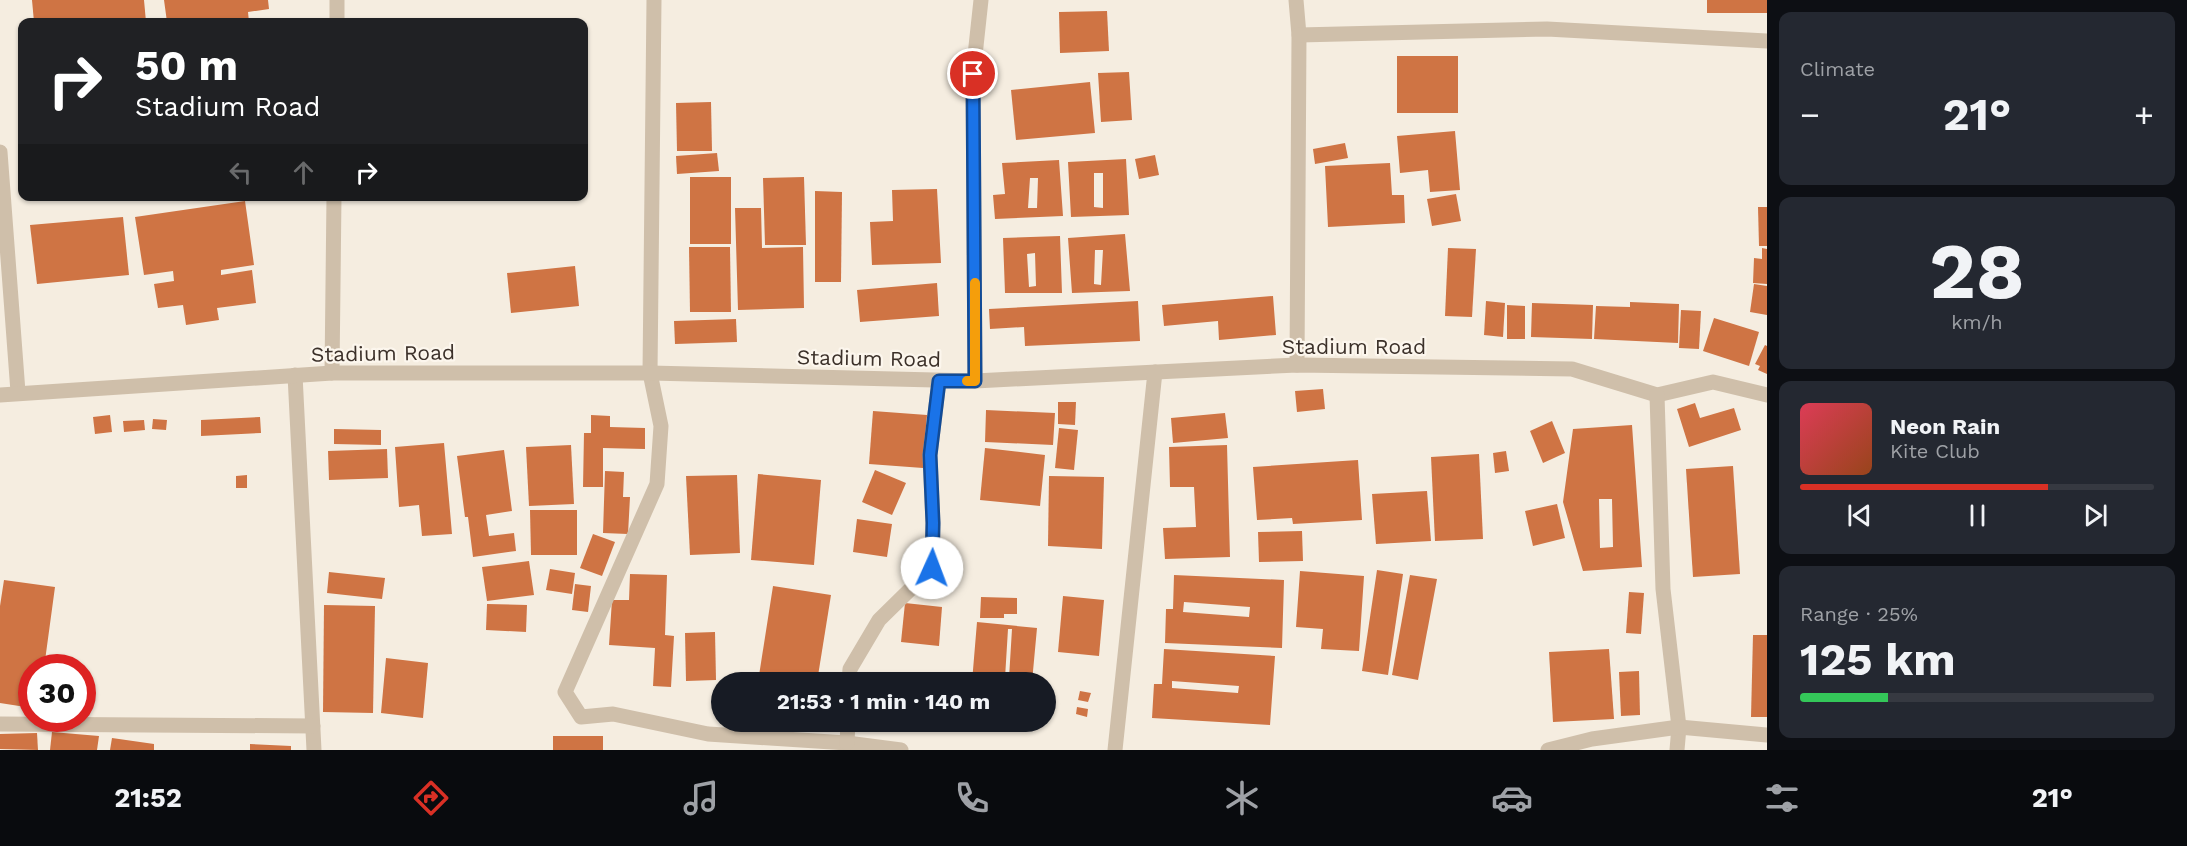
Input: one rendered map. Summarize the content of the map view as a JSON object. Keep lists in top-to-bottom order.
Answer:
{
  "streets": {
    "street": ["Stadium Road"]
  },
  "page": {
    "tile": [
      "Climate",
      ["28", "km/h"],
      ["Range · 25%", "125 km"]
    ],
    "turn": ["50 m", "Stadium Road"],
    "heat": ["−", "21°", "+"],
    "song": ["Neon Rain", "Kite Club"],
    "limit": "30",
    "trip": "21:53 · 1 min · 140 m",
    "tabs": ["21:52", "21°"]
  }
}
